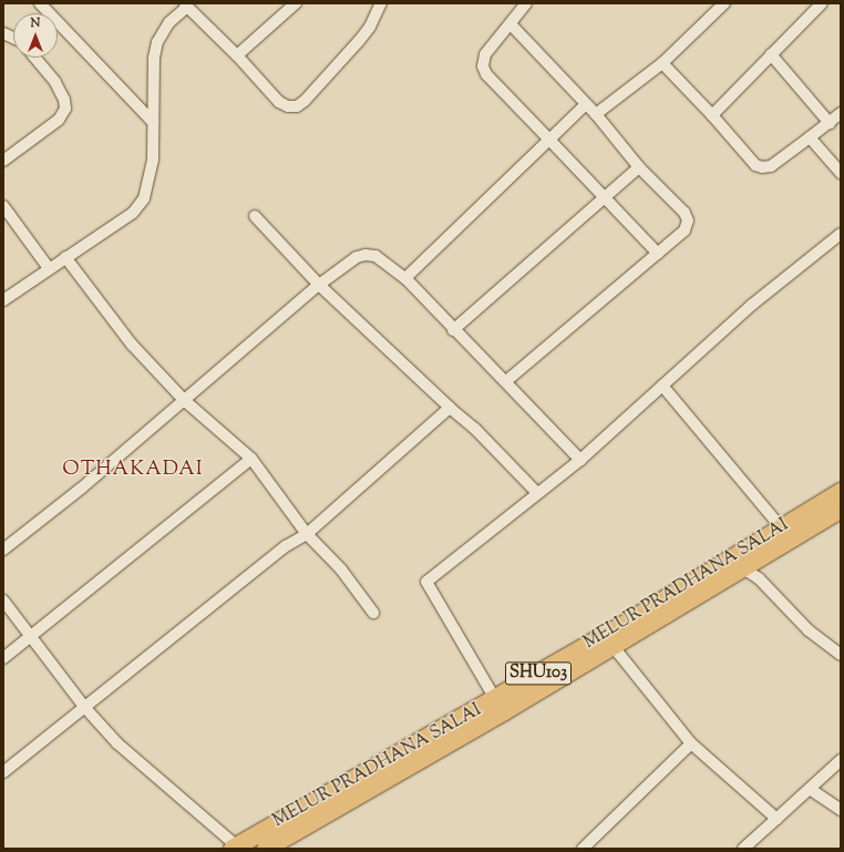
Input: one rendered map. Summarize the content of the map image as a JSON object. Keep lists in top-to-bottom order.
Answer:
{
  "streets": {
    "main road": ["MELUR PRADHANA SALAI", "SHU103"]
  },
  "districts": ["OTHAKADAI"],
  "north": "top"
}
